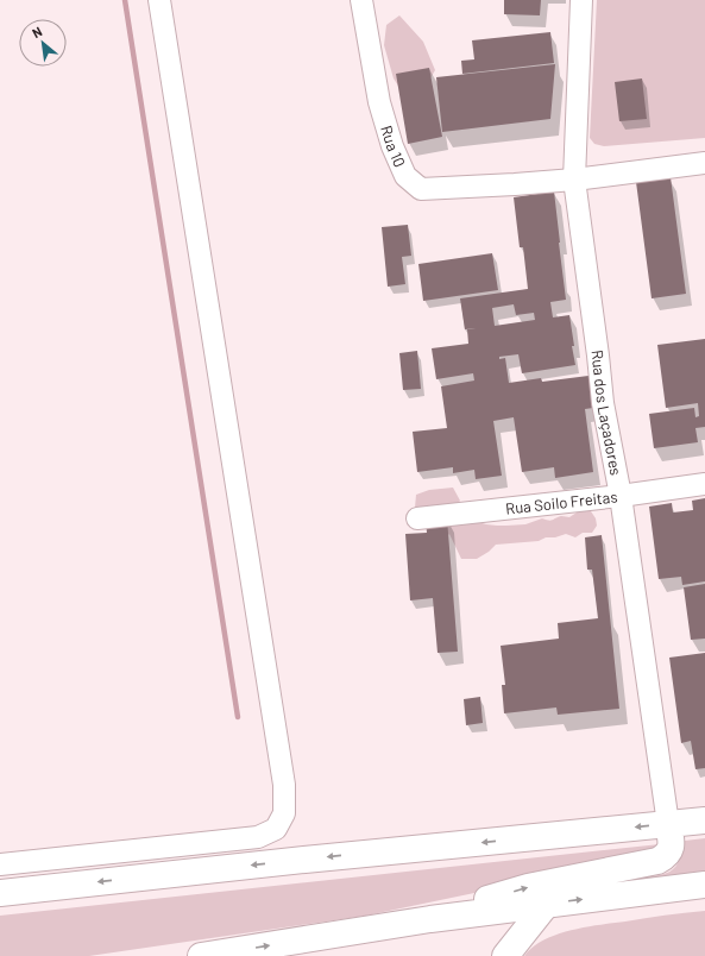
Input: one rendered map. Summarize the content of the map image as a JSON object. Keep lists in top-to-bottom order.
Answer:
{
  "streets": {
    "street": ["Rua 10", "Rua dos Laçadores", "Rua Soilo Freitas"]
  },
  "crossings": [
    ["Rua 10", "Rua dos Laçadores"],
    ["Rua dos Laçadores", "Rua Soilo Freitas"]
  ],
  "north": "top left"
}
